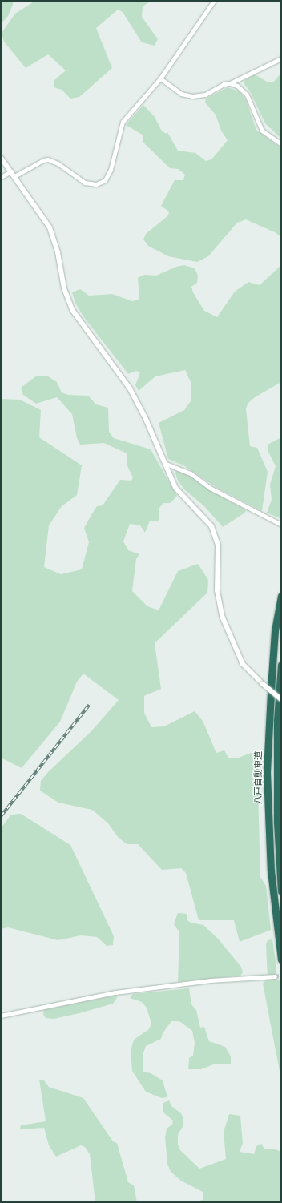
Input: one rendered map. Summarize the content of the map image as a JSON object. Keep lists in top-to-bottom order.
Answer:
{
  "streets": {
    "highway": ["八戸自動車道"]
  }
}
